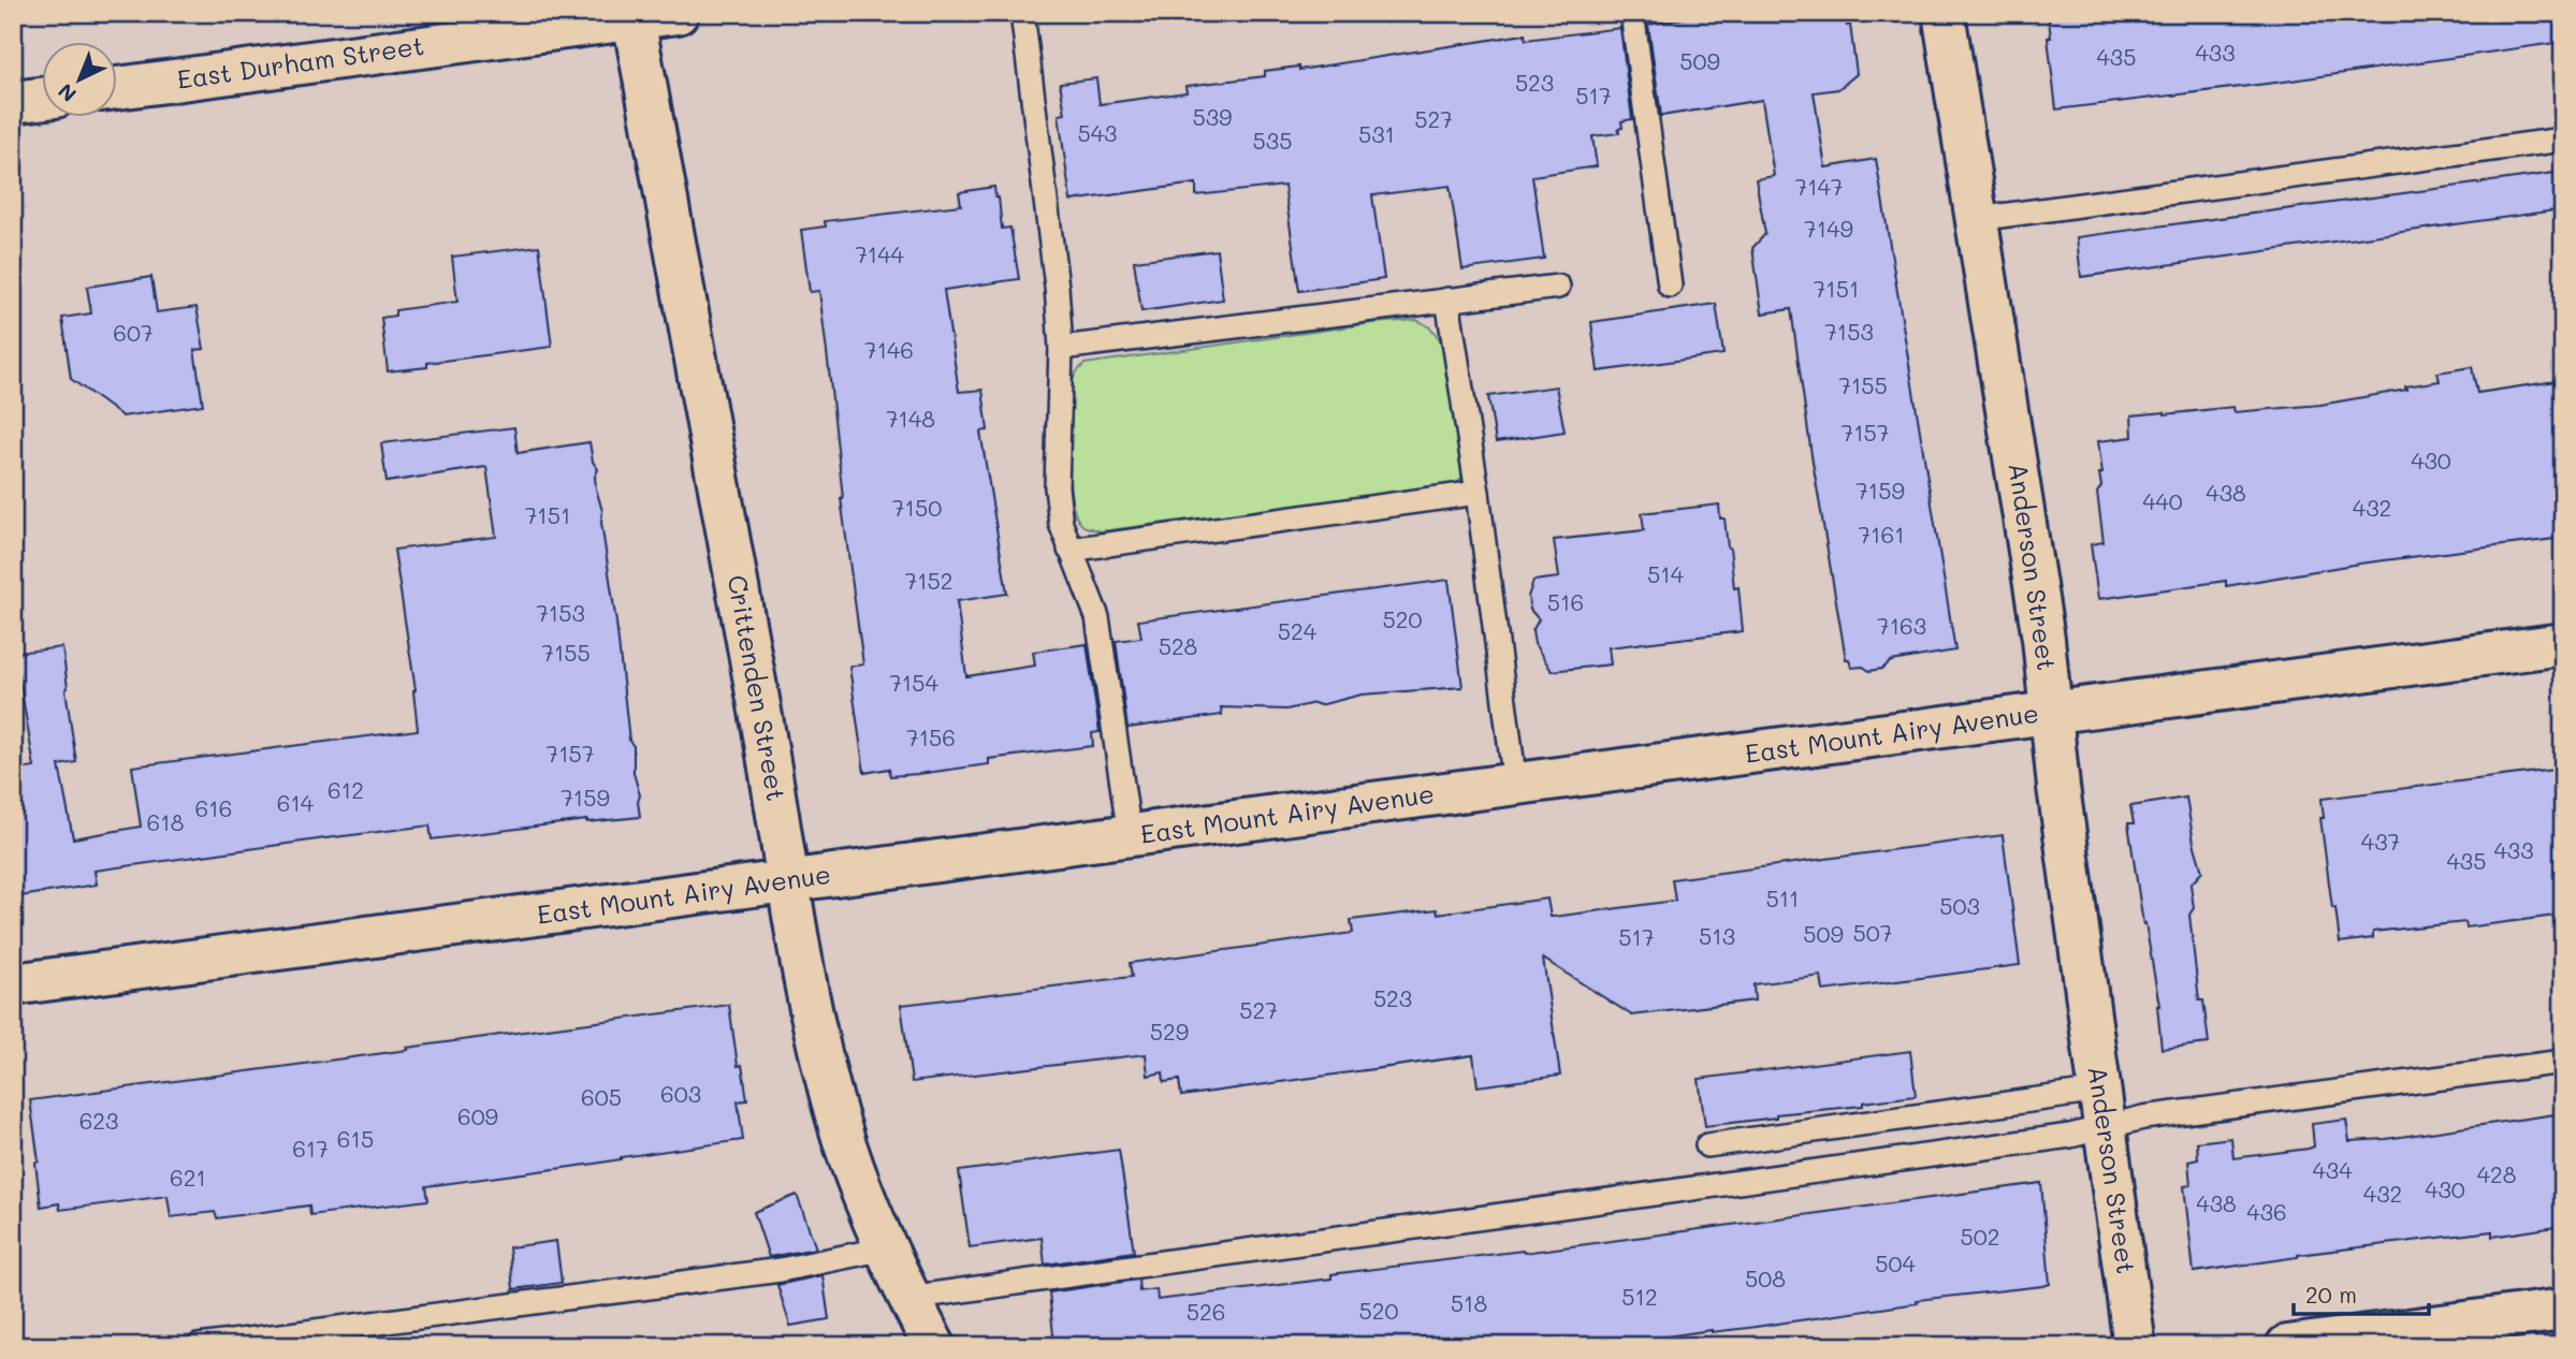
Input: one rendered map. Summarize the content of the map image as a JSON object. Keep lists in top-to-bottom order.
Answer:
{
  "streets": {
    "street": [
      "East Durham Street",
      "Anderson Street",
      "Crittenden Street",
      "East Mount Airy Avenue"
    ]
  },
  "crossings": [
    ["East Durham Street", "Crittenden Street"],
    ["Anderson Street", "East Mount Airy Avenue"],
    ["Crittenden Street", "East Mount Airy Avenue"]
  ],
  "house_numbers": [
    "433",
    "435",
    "509",
    "523",
    "517",
    "539",
    "527",
    "543",
    "531",
    "535",
    "7147",
    "7149",
    "7144",
    "7151",
    "7153",
    "607",
    "7146",
    "7155",
    "7148",
    "7157",
    "430",
    "7159",
    "438",
    "440",
    "7150",
    "432",
    "7151",
    "7161",
    "514",
    "7152",
    "516",
    "7153",
    "520",
    "7163",
    "524",
    "528",
    "7155",
    "7154",
    "7156",
    "7157",
    "612",
    "7159",
    "614",
    "616",
    "618",
    "437",
    "433",
    "435",
    "511",
    "503",
    "507",
    "509",
    "513",
    "517",
    "523",
    "527",
    "529",
    "603",
    "605",
    "609",
    "623",
    "615",
    "617",
    "434",
    "428",
    "621",
    "430",
    "432",
    "438",
    "436",
    "502",
    "504",
    "508",
    "512",
    "518",
    "520",
    "526"
  ],
  "scale_bar": "20 m",
  "north": "bottom left"
}
